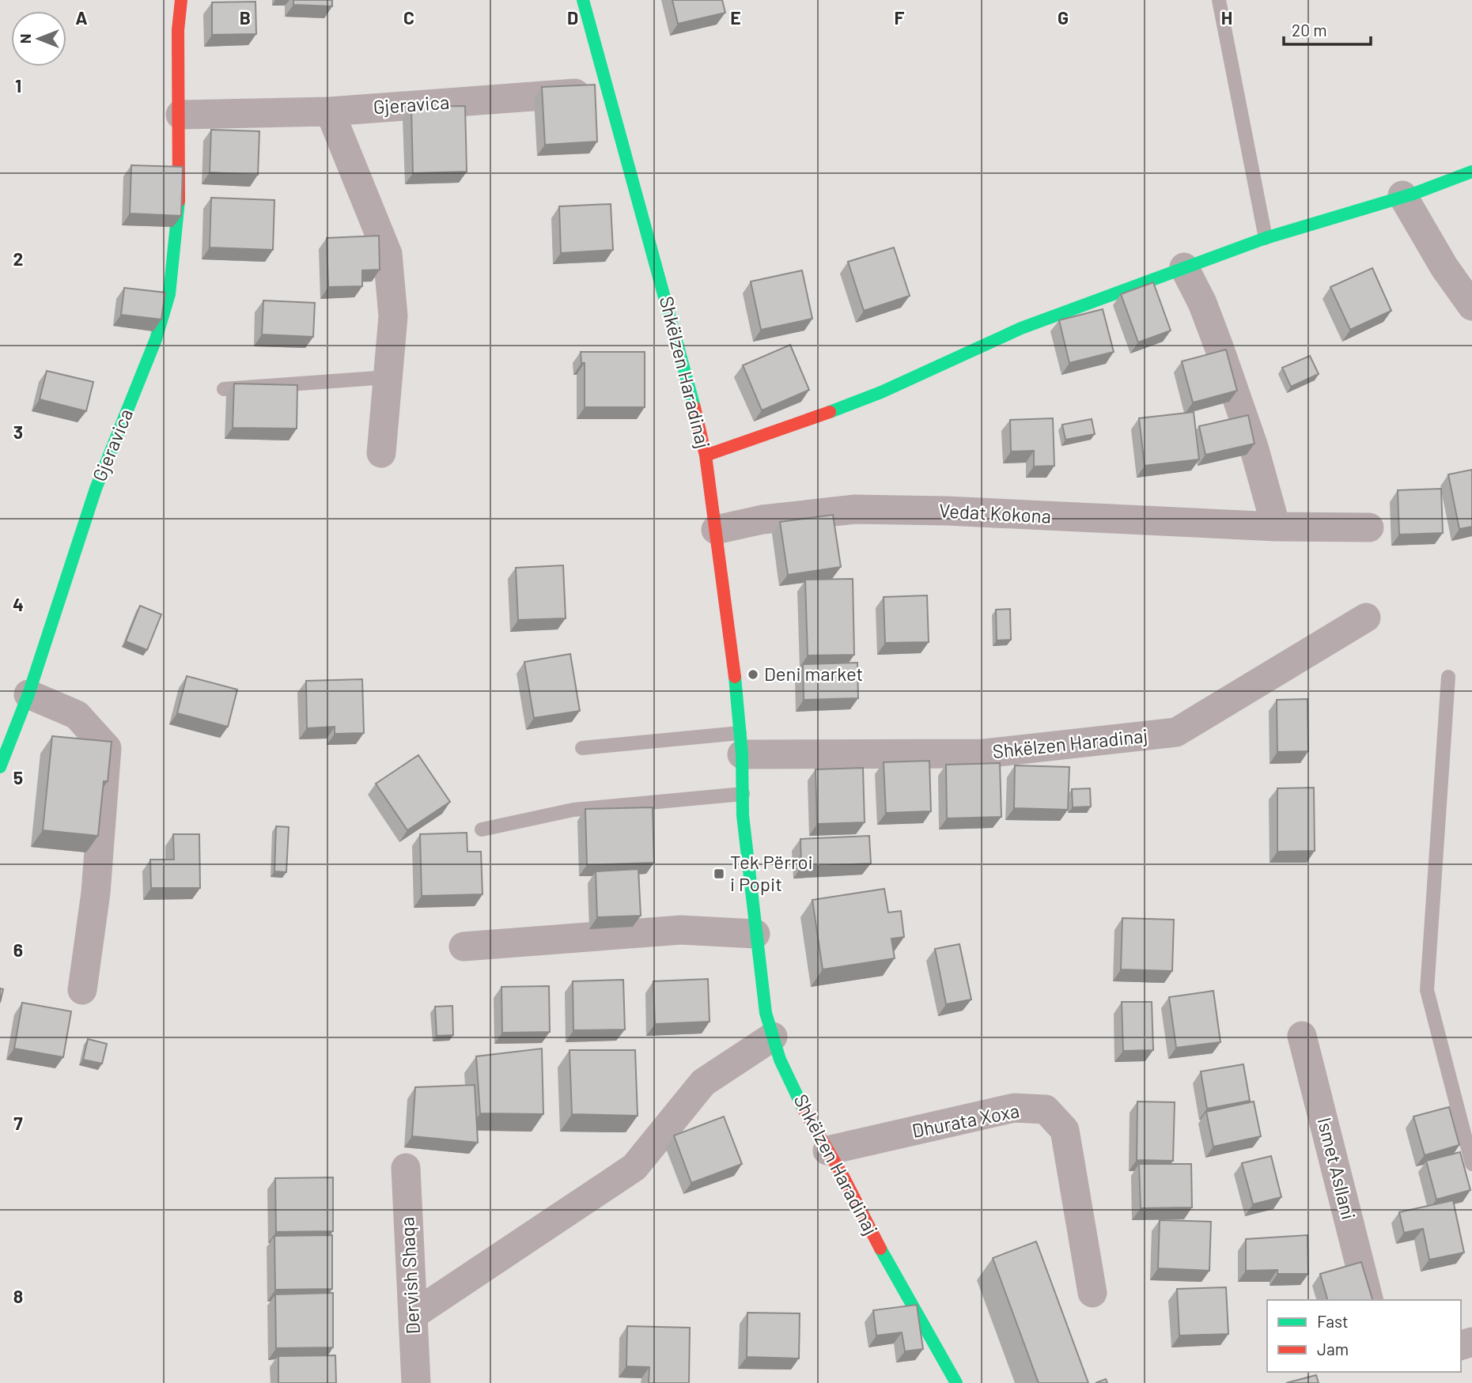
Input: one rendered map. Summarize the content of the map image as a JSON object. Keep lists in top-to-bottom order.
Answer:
{
  "streets": {
    "street": [
      "Gjeravica",
      "Shkëlzen Haradinaj",
      "Vedat Kokona",
      "Dhurata Xoxa",
      "Ismet Asllani",
      "Dervish Shaqa"
    ]
  },
  "crossings": [
    ["Gjeravica", "Shkëlzen Haradinaj"],
    ["Shkëlzen Haradinaj", "Vedat Kokona"],
    ["Shkëlzen Haradinaj", "Dhurata Xoxa"]
  ],
  "places": {
    "other": ["Deni market"],
    "transit": ["Tek Përroi i Popit"]
  },
  "legend": ["Fast", "Jam"],
  "scale_bar": "20 m",
  "north": "left",
  "grid": {
    "columns": [
      "A",
      "B",
      "C",
      "D",
      "E",
      "F",
      "G",
      "H"
    ],
    "rows": [
      "1",
      "2",
      "3",
      "4",
      "5",
      "6",
      "7",
      "8"
    ]
  }
}
